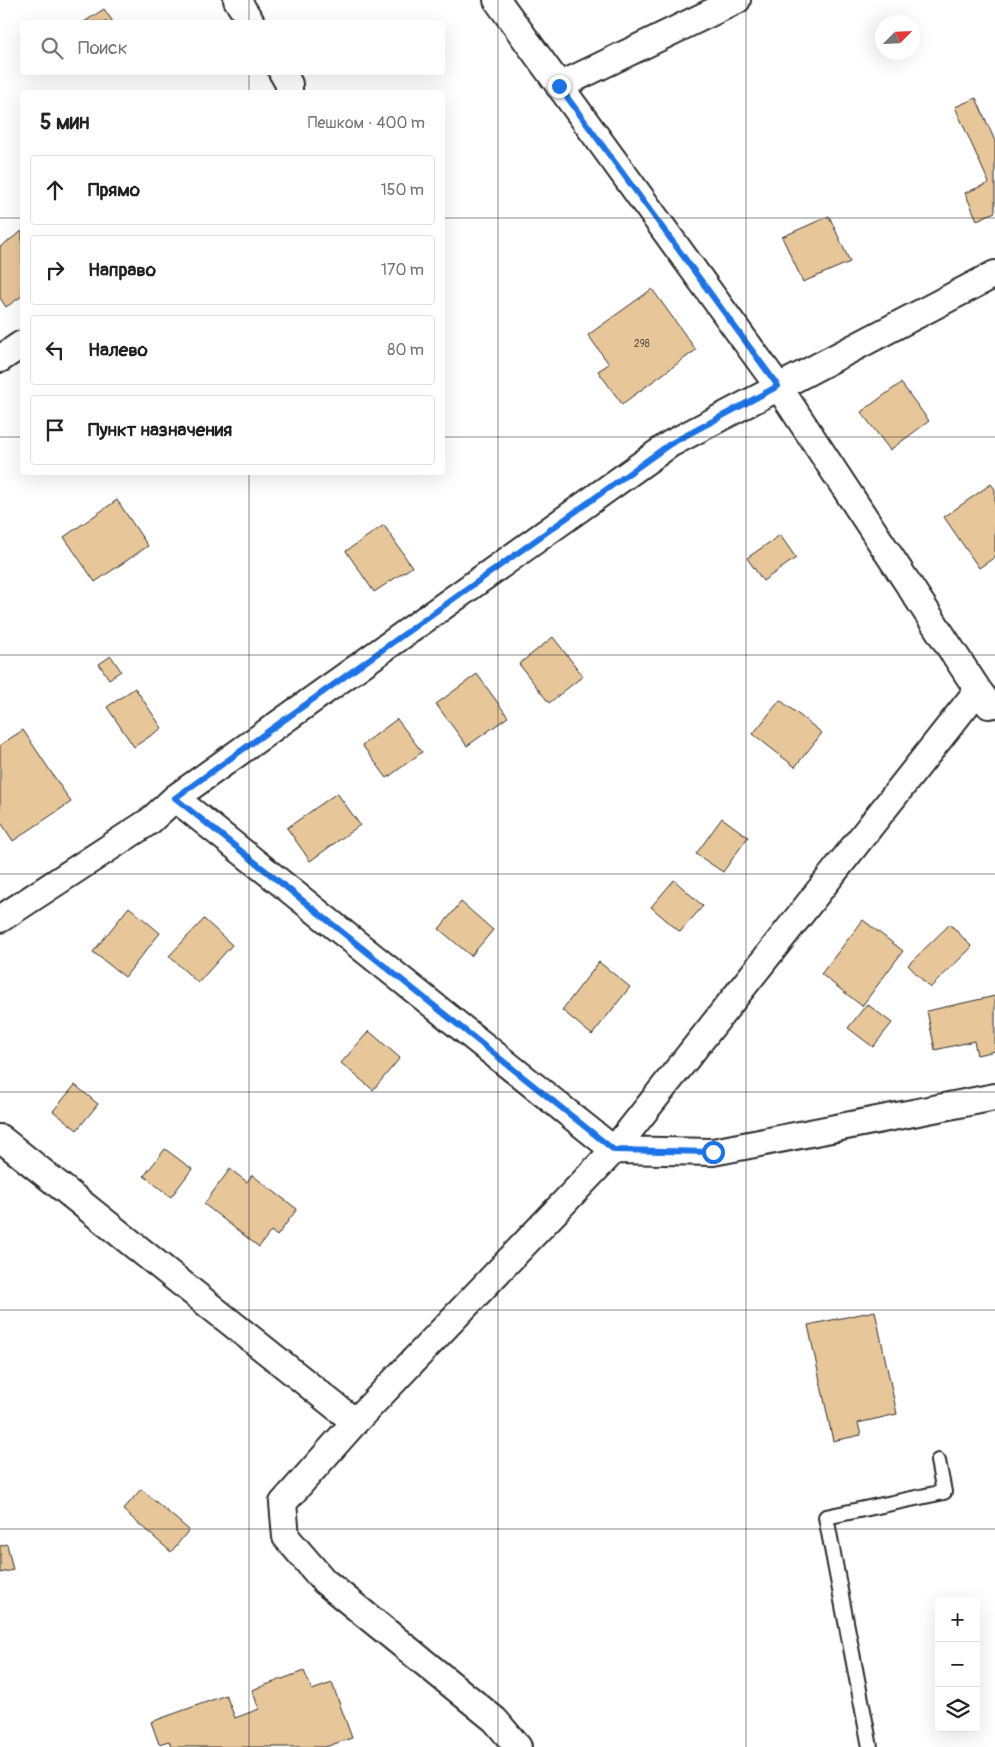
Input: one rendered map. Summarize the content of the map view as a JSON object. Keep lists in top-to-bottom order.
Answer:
{
  "house_numbers": ["298"],
  "north": "top right",
  "page": {
    "search": "Поиск",
    "heading": ["5 мин", "Пешком · 400 m"],
    "list": [
      ["Прямо", "150 m"],
      ["Направо", "170 m"],
      ["Налево", "80 m"],
      "Пункт назначения"
    ],
    "map_buttons": ["+", "−"]
  }
}
